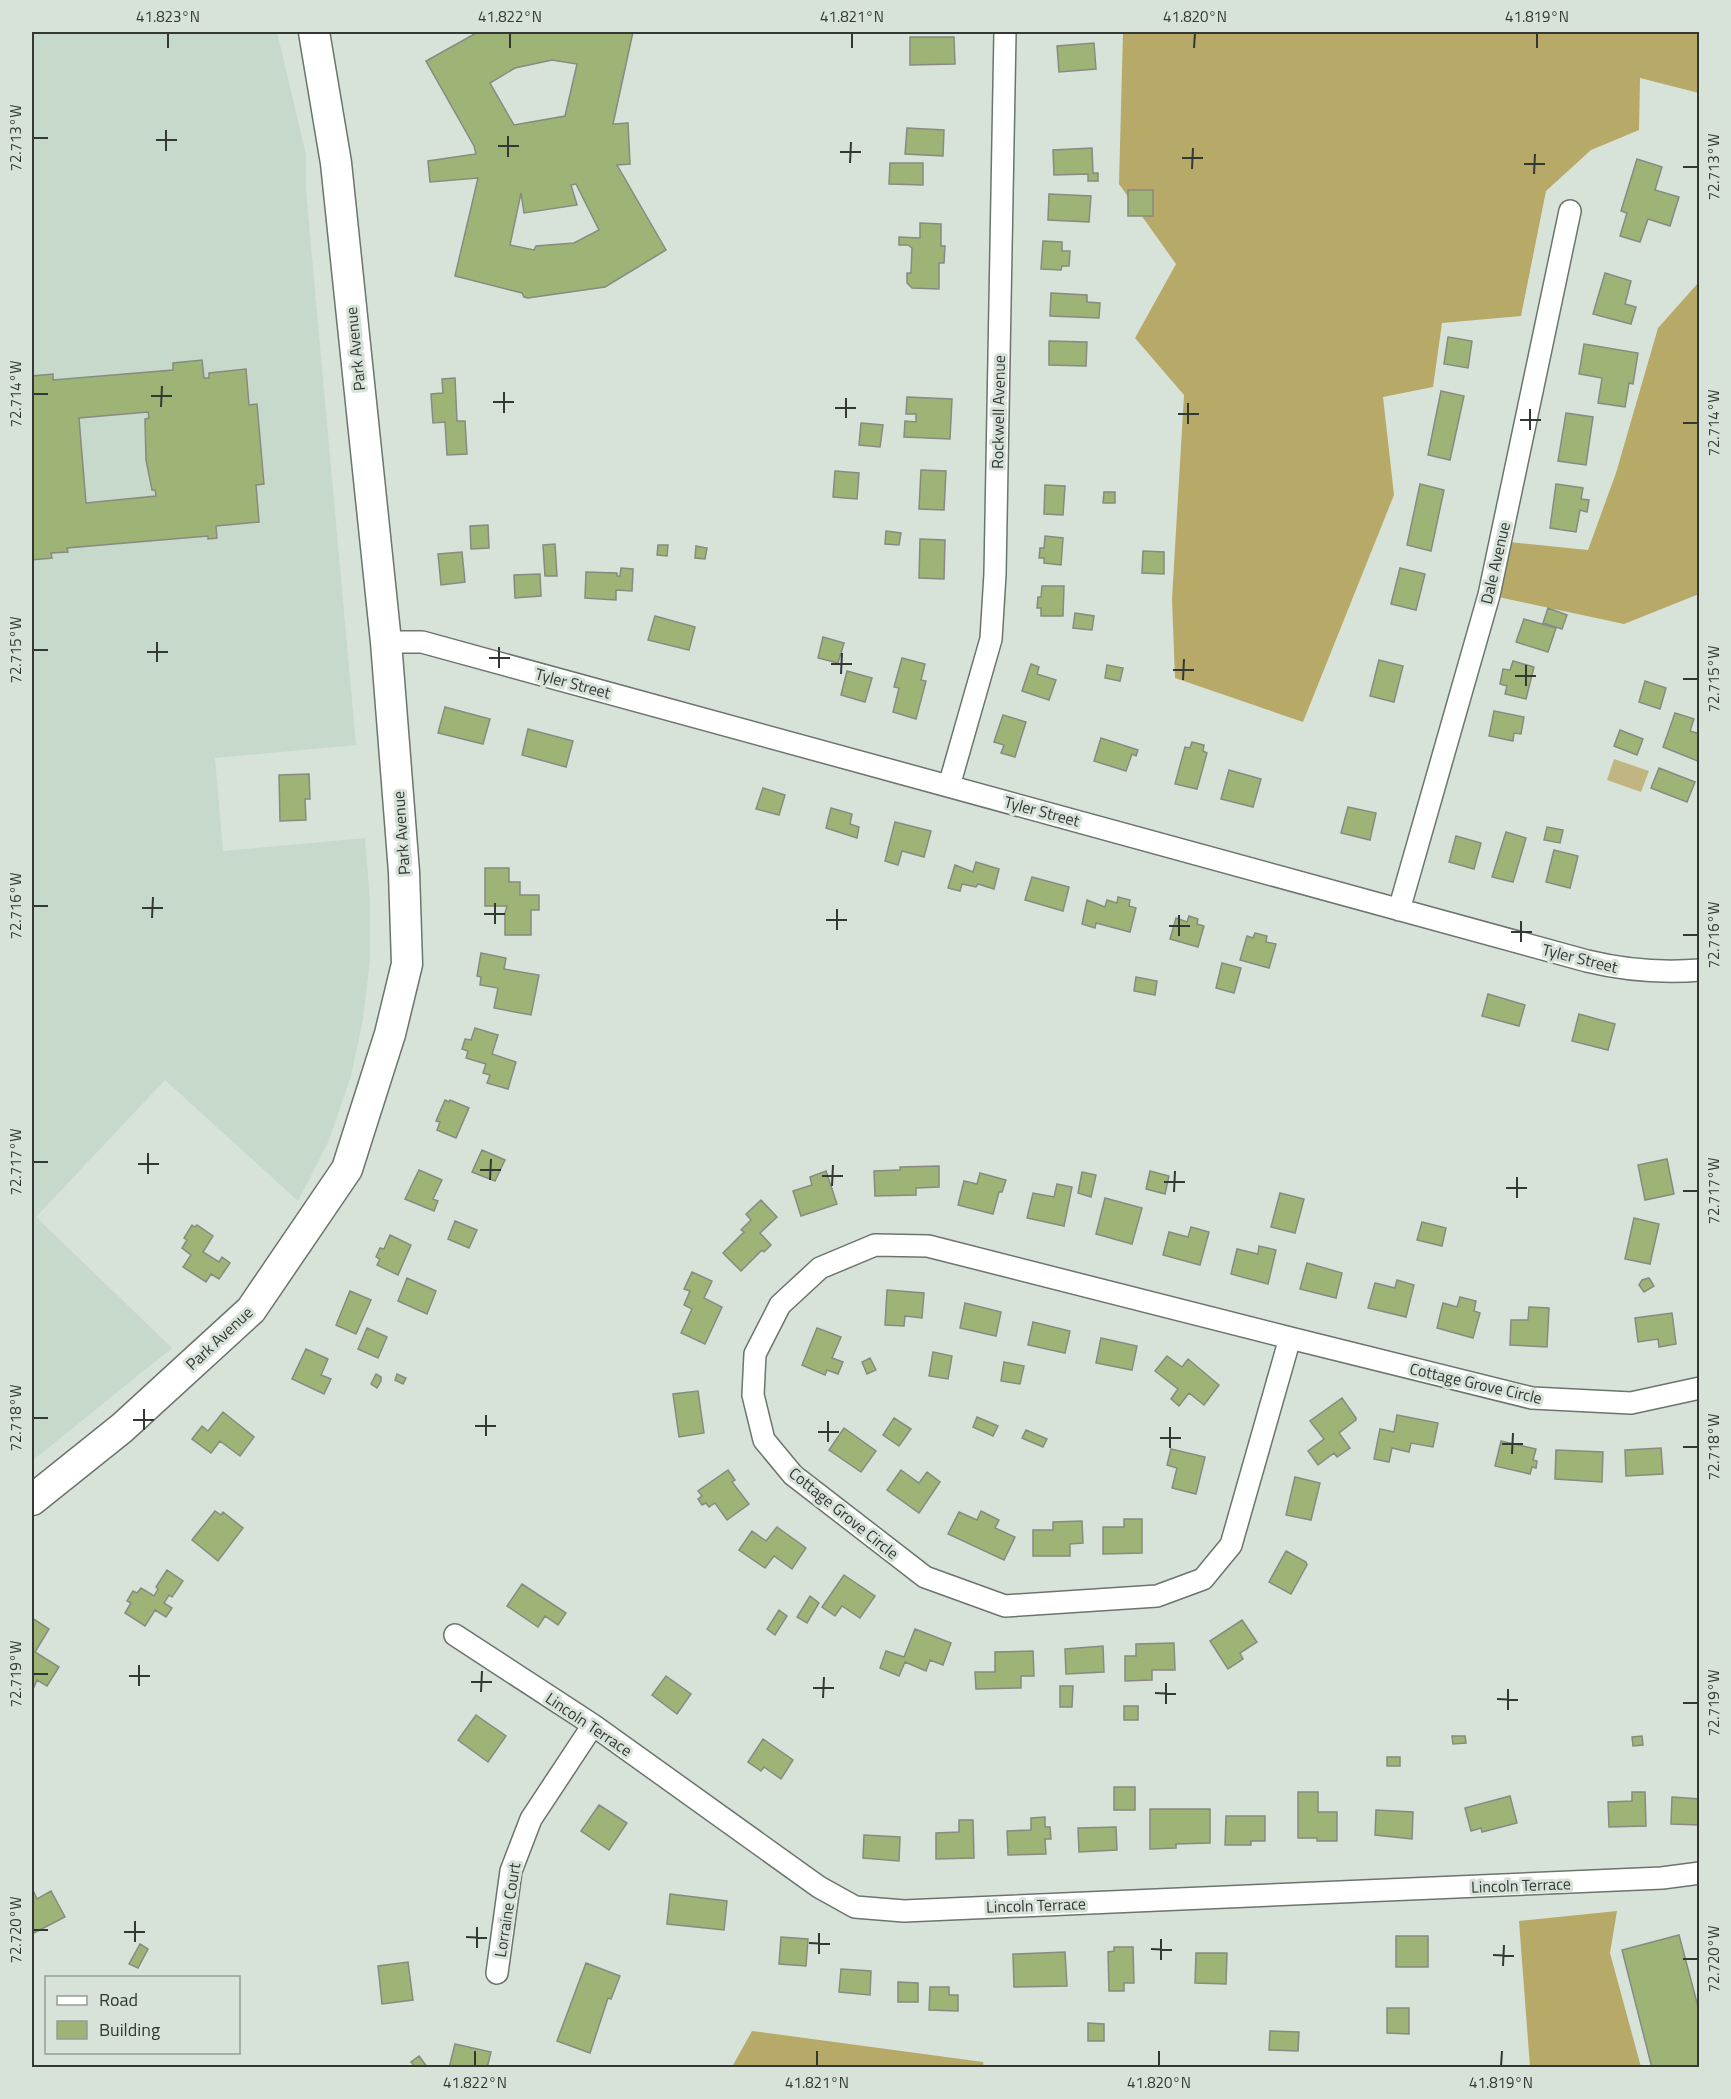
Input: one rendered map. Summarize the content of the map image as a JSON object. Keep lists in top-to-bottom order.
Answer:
{
  "streets": {
    "main road": ["Park Avenue"],
    "street": [
      "Rockwell Avenue",
      "Dale Avenue",
      "Tyler Street",
      "Cottage Grove Circle",
      "Lincoln Terrace",
      "Lorraine Court"
    ]
  },
  "crossings": [
    ["Park Avenue", "Tyler Street"],
    ["Rockwell Avenue", "Tyler Street"],
    ["Dale Avenue", "Tyler Street"],
    ["Lincoln Terrace", "Lorraine Court"]
  ],
  "legend": ["Road", "Building"],
  "coordinates": [
    "41.823°N",
    "41.822°N",
    "41.821°N",
    "41.820°N",
    "41.819°N",
    "72.713°W",
    "72.714°W",
    "72.715°W",
    "72.716°W",
    "72.717°W",
    "72.718°W",
    "72.719°W",
    "72.720°W"
  ]
}
